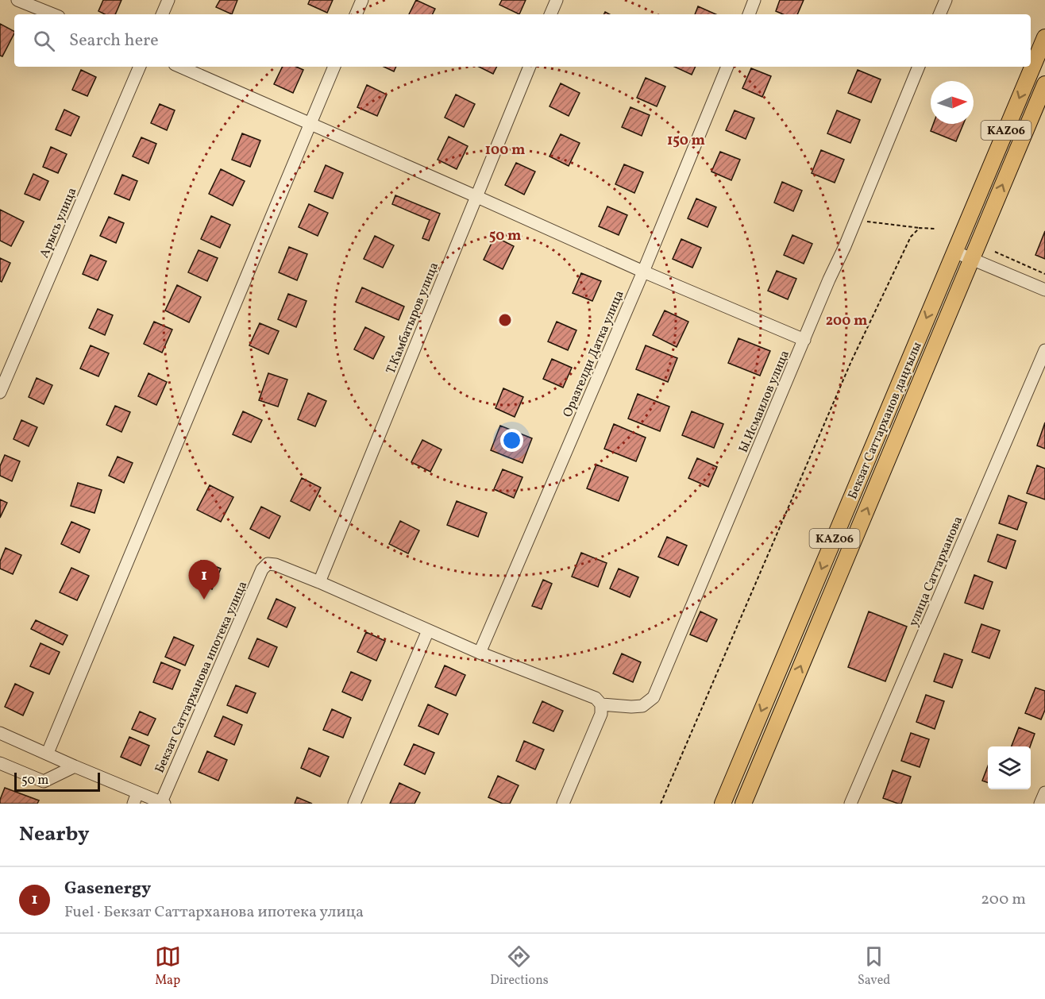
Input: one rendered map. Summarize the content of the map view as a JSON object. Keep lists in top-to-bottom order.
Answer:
{
  "streets": {
    "main road": ["KАZ06", "Бекзат Саттарханов даңғылы"],
    "street": [
      "Арысь улица",
      "Т.Камбатыров улица",
      "Оразгелди Датка улица",
      "Ы.Исмаилов улица",
      "улица Саттарханова",
      "Бекзат Саттарханова ипотека улица"
    ]
  },
  "crossings": [
    ["Т.Камбатыров улица", "Бекзат Саттарханова ипотека улица"]
  ],
  "scale_bar": "50 m",
  "north": "right",
  "page": {
    "search": "Search here",
    "pins": "1",
    "scale": "50 m",
    "heading": "Nearby",
    "list": [
      {
        "mark": "1",
        "name": "Gasenergy",
        "note": "Fuel · Бекзат Саттарханова ипотека улица",
        "value": "200 m"
      }
    ],
    "nav": ["Map", "Directions", "Saved"]
  },
  "rings": [
    "150 m",
    "100 m",
    "50 m",
    "200 m"
  ]
}
